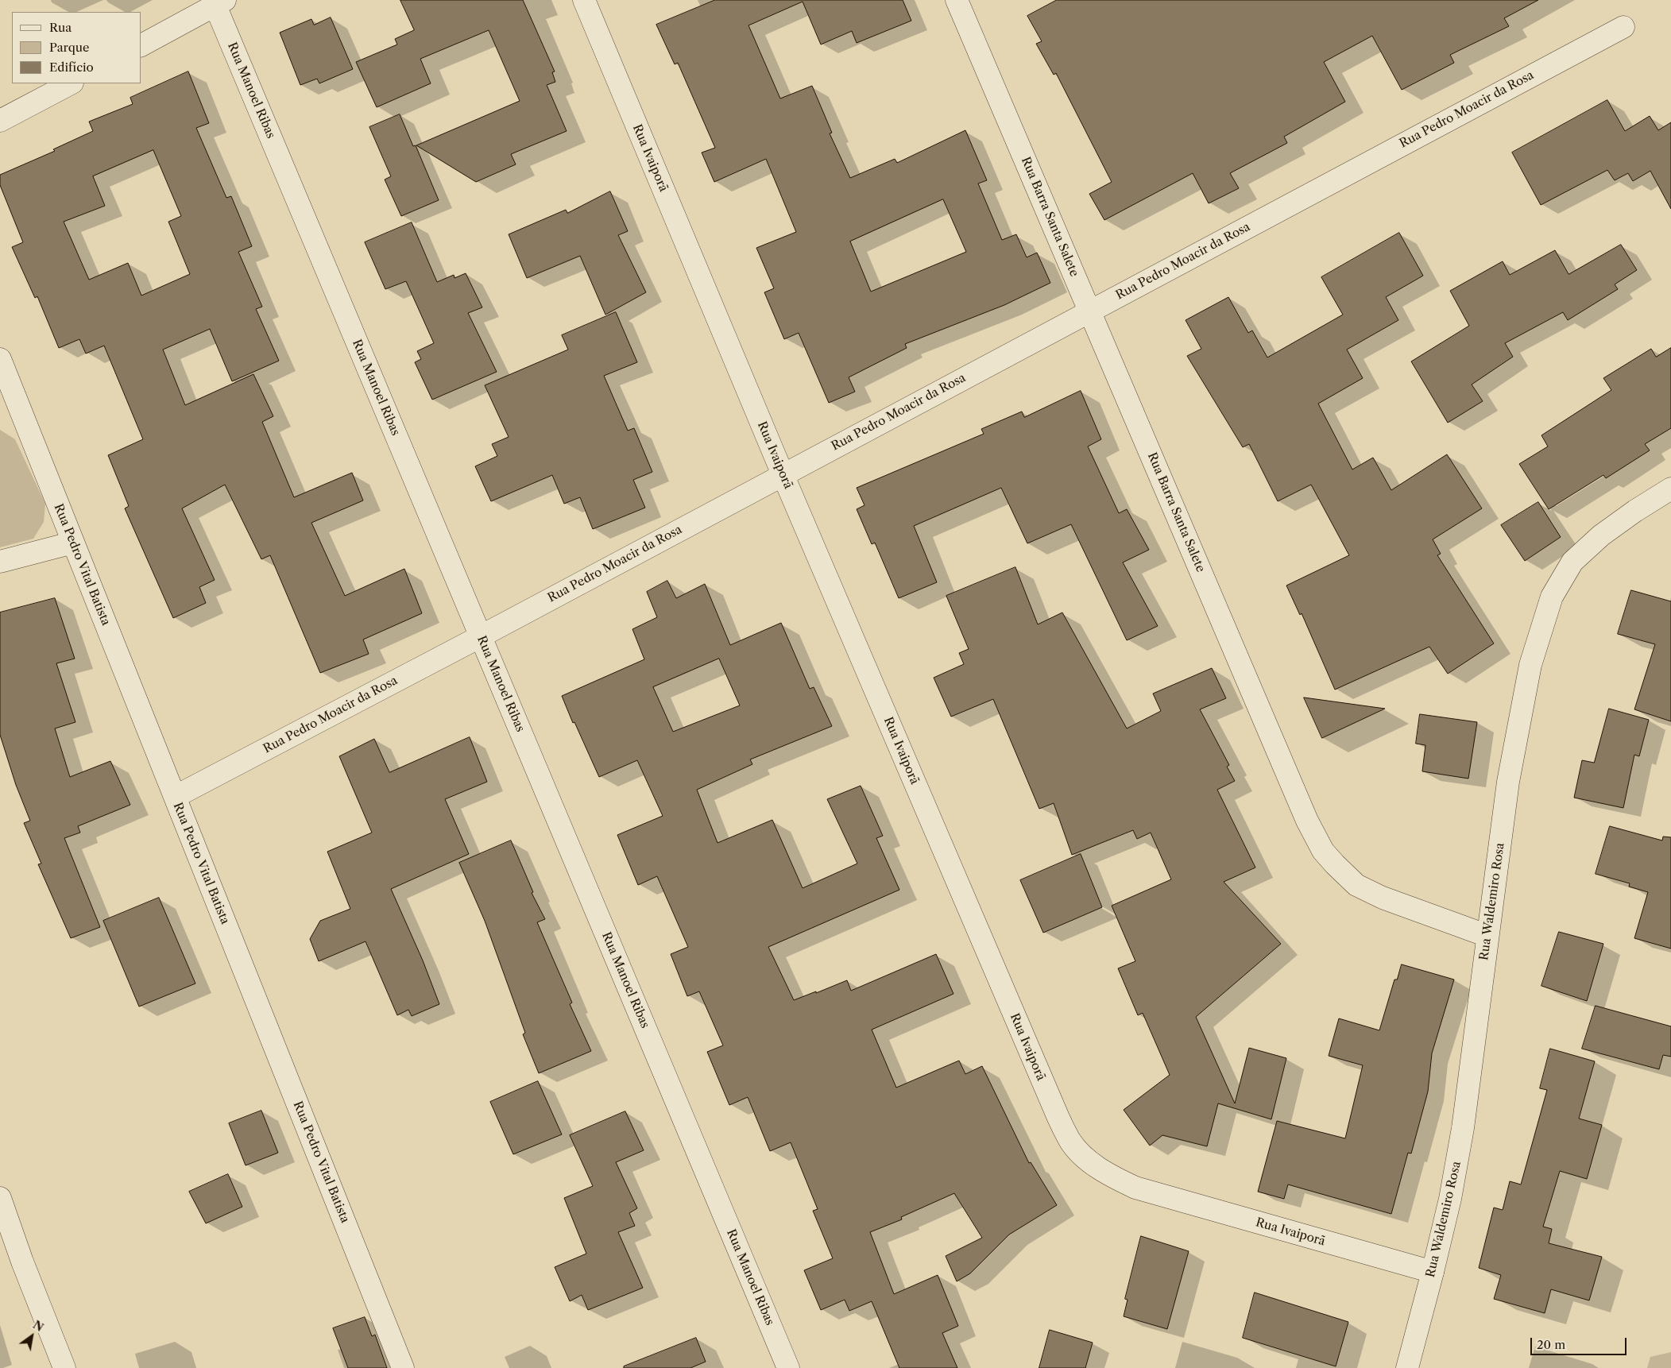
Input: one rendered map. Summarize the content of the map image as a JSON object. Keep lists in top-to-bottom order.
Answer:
{
  "streets": {
    "street": [
      "Rua Manoel Ribas",
      "Rua Pedro Moacir da Rosa",
      "Rua Ivaiporã",
      "Rua Barra Santa Salete",
      "Rua Pedro Vital Batista",
      "Rua Waldemiro Rosa"
    ]
  },
  "crossings": [
    ["Rua Manoel Ribas", "Rua Pedro Moacir da Rosa"],
    ["Rua Pedro Moacir da Rosa", "Rua Ivaiporã"],
    ["Rua Pedro Moacir da Rosa", "Rua Barra Santa Salete"],
    ["Rua Pedro Moacir da Rosa", "Rua Pedro Vital Batista"],
    ["Rua Ivaiporã", "Rua Waldemiro Rosa"],
    ["Rua Barra Santa Salete", "Rua Waldemiro Rosa"]
  ],
  "legend": ["Rua", "Parque", "Edifício"],
  "scale_bar": "20 m",
  "north": "top right"
}
